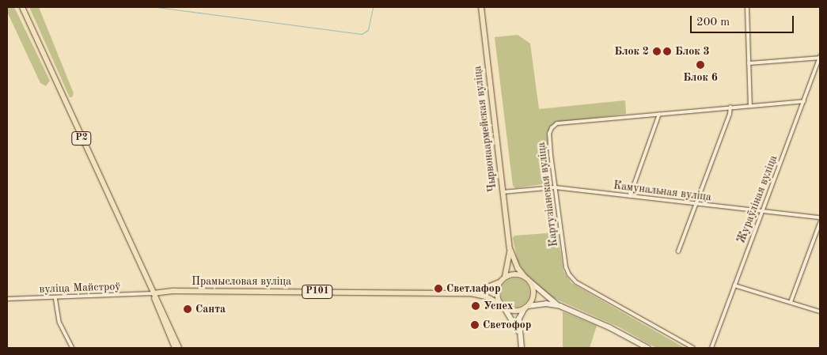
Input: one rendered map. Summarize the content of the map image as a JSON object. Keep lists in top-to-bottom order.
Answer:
{
  "streets": {
    "main road": [
      "Чырвонаармейская вуліца",
      "Р2",
      "Прамысловая вуліца",
      "Р101"
    ],
    "street": [
      "Камунальная вуліца",
      "Картузіанская вуліца",
      "Жураўліная вуліца",
      "вуліца Майстроў"
    ]
  },
  "crossings": [
    ["Чырвонаармейская вуліца", "Камунальная вуліца"],
    ["Чырвонаармейская вуліца", "Прамысловая вуліца"],
    ["Чырвонаармейская вуліца", "Р101"],
    ["Р2", "Прамысловая вуліца"],
    ["Р2", "вуліца Майстроў"],
    ["Камунальная вуліца", "Картузіанская вуліца"],
    ["Камунальная вуліца", "Жураўліная вуліца"],
    ["Картузіанская вуліца", "Жураўліная вуліца"],
    ["Прамысловая вуліца", "вуліца Майстроў"],
    ["Прамысловая вуліца", "Р101"]
  ],
  "places": [
    "Блок 2",
    "Блок 3",
    "Блок 6",
    "Светлафор",
    "Успех",
    "Санта",
    "Светофор"
  ],
  "scale_bar": "200 m"
}
